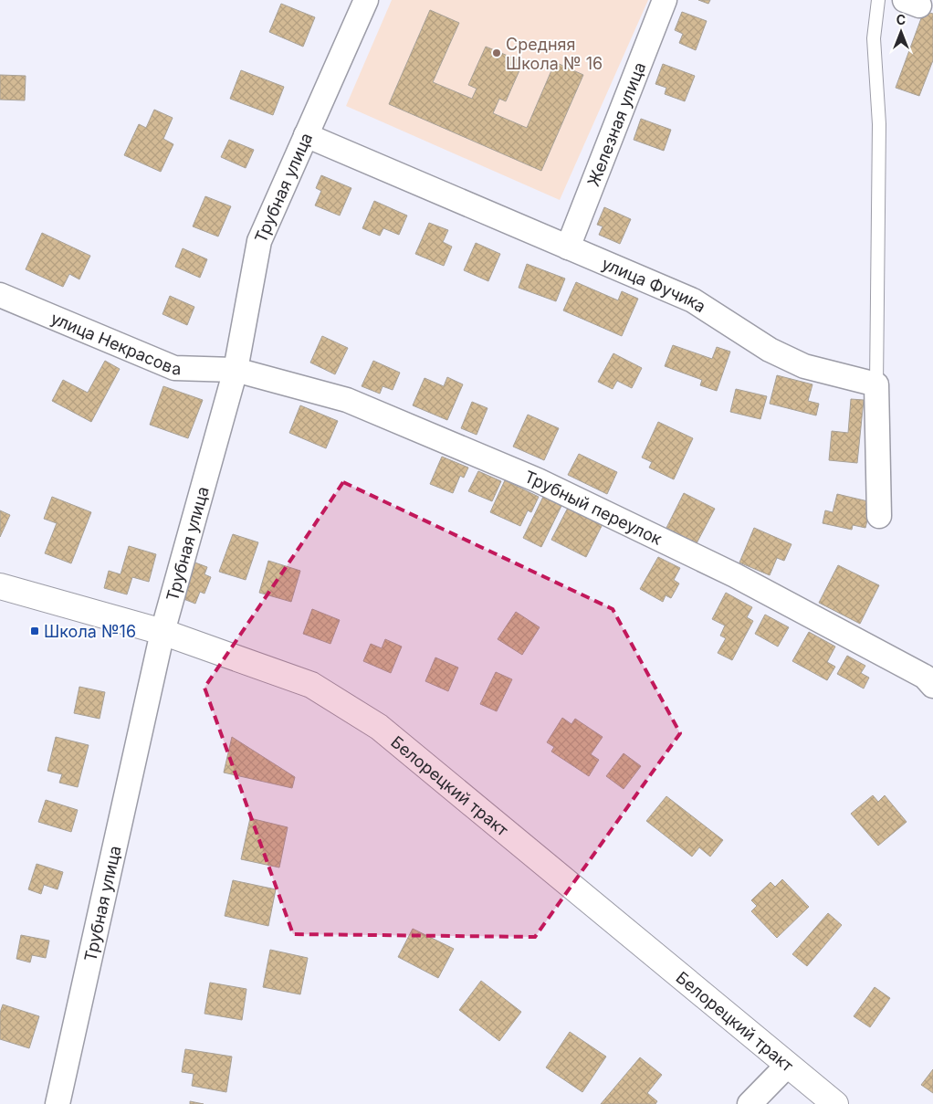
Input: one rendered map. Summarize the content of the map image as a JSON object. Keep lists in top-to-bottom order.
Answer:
{
  "streets": {
    "street": [
      "Железная улица",
      "Трубная улица",
      "улица Фучика",
      "улица Некрасова",
      "Трубный переулок",
      "Белорецкий тракт"
    ]
  },
  "crossings": [
    ["Железная улица", "улица Фучика"],
    ["Трубная улица", "улица Фучика"],
    ["Трубная улица", "улица Некрасова"],
    ["Трубная улица", "Трубный переулок"],
    ["Трубная улица", "Белорецкий тракт"],
    ["улица Некрасова", "Трубный переулок"]
  ],
  "places": {
    "other": ["Средняя Школа № 16"],
    "transit": ["Школа №16"]
  },
  "north": "top"
}
